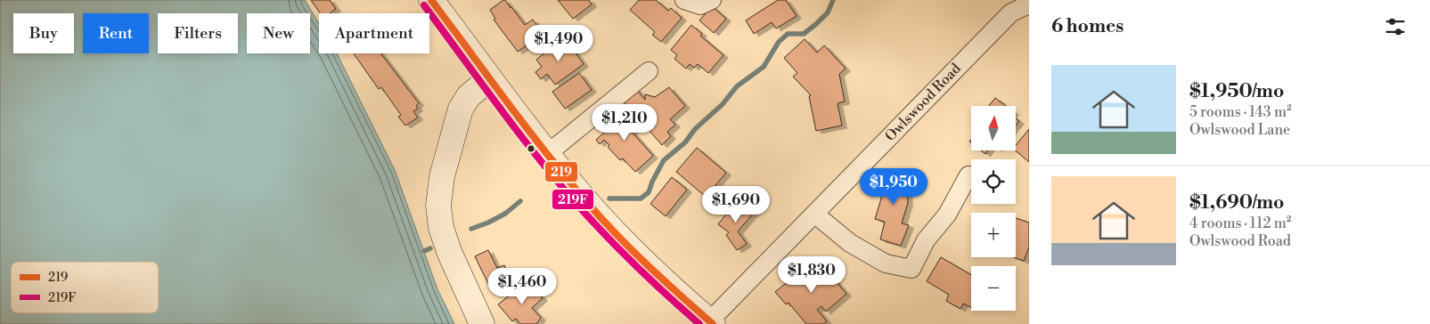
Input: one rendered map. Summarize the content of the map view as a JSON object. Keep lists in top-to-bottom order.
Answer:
{
  "streets": {
    "street": ["Owlswood Road"]
  },
  "lines": ["transit line 219", "transit line 219F"],
  "legend": ["219", "219F"],
  "north": "top",
  "page": {
    "heading": "6 homes",
    "chip": [
      "Buy",
      "Rent",
      "Filters",
      "New",
      "Apartment"
    ],
    "price": [
      "$1,490",
      "$1,210",
      "$1,950",
      "$1,690",
      "$1,830",
      "$1,460"
    ],
    "list": [
      {
        "name": "$1,950/mo",
        "note": "5 rooms · 143 m² · Owlswood Lane"
      },
      {
        "name": "$1,690/mo",
        "note": "4 rooms · 112 m² · Owlswood Road"
      }
    ],
    "map_buttons": ["+", "−"]
  }
}
